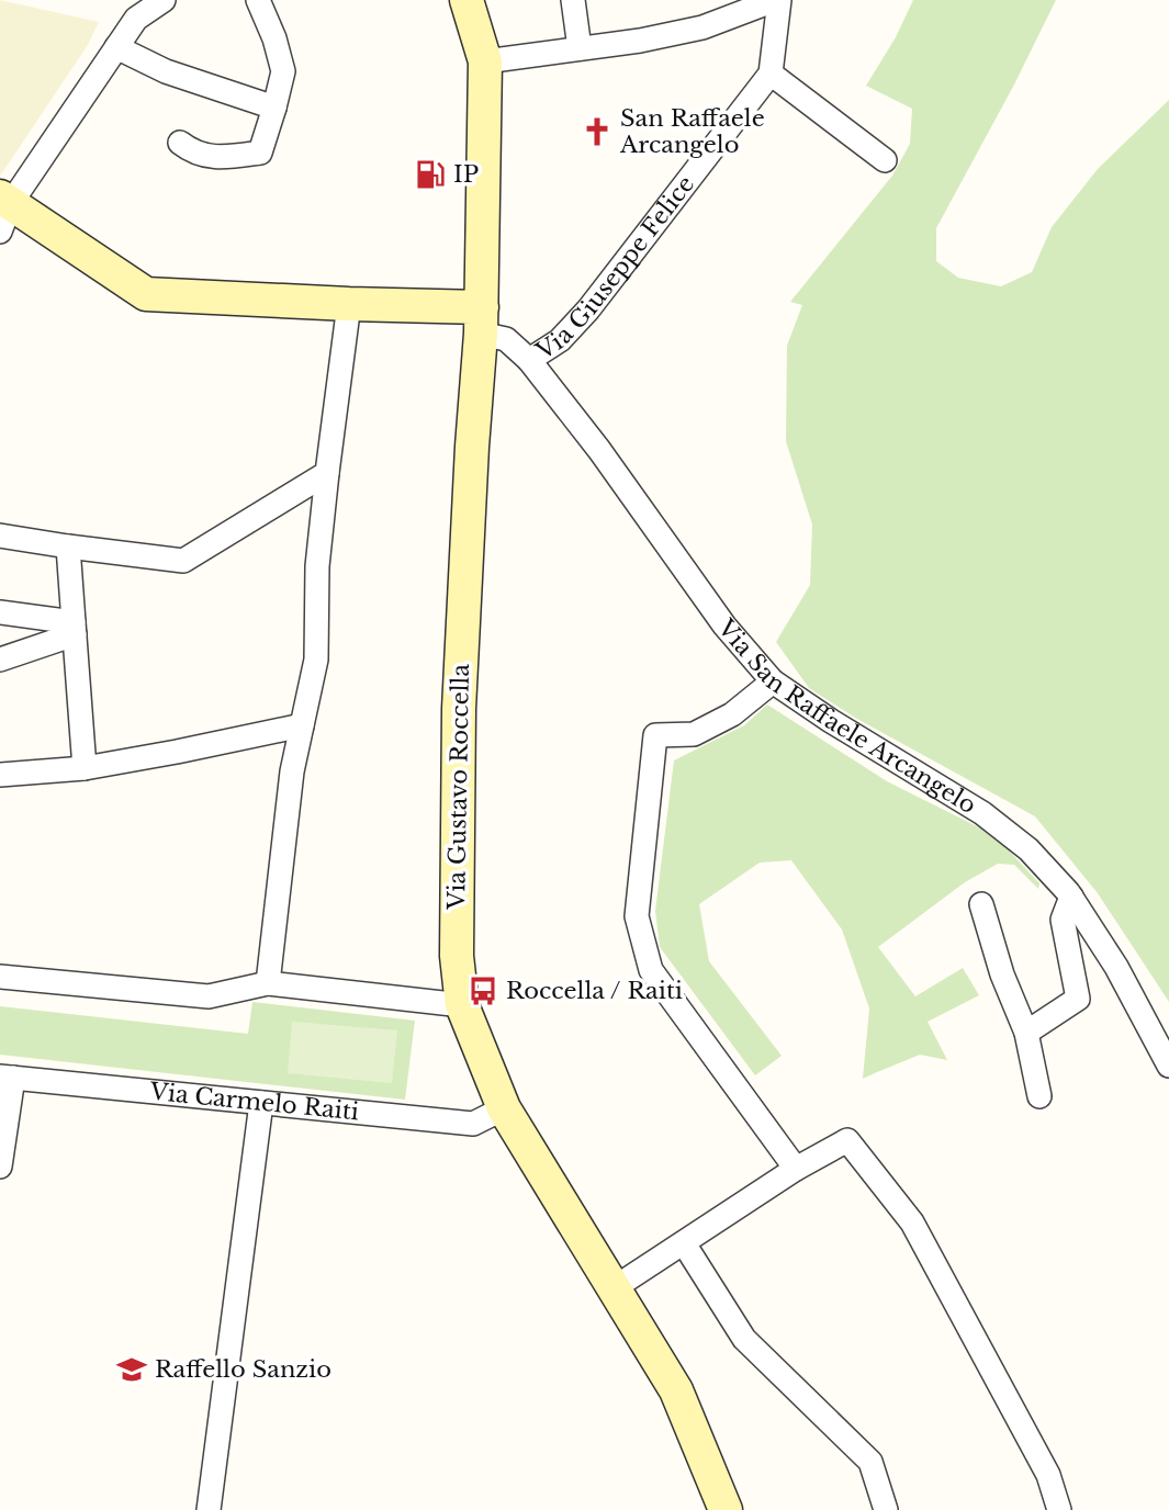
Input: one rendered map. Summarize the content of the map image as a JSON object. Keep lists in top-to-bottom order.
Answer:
{
  "streets": {
    "street": [
      "Via Giuseppe Felice",
      "Via San Raffaele Arcangelo",
      "Via Gustavo Roccella",
      "Via Carmelo Raiti"
    ]
  },
  "crossings": [
    ["Via Giuseppe Felice", "Via San Raffaele Arcangelo"],
    ["Via Giuseppe Felice", "Via Gustavo Roccella"],
    ["Via Gustavo Roccella", "Via Carmelo Raiti"]
  ],
  "places": {
    "church": ["San Raffaele Arcangelo"],
    "fuel station": ["IP"],
    "bus stop": ["Roccella / Raiti"],
    "school or university": ["Raffello Sanzio"]
  }
}
